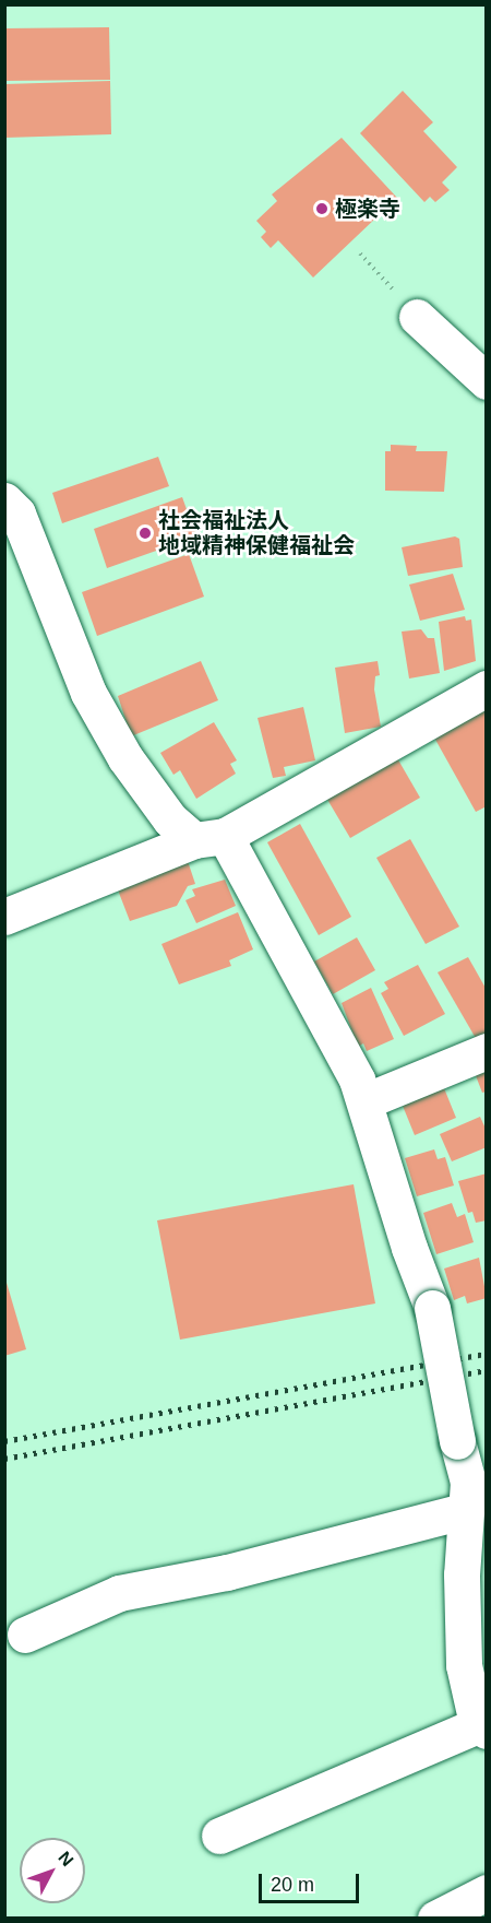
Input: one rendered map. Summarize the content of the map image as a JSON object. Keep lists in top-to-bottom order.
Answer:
{
  "places": ["極楽寺", "社会福祉法人 地域精神保健福祉会"],
  "scale_bar": "20 m",
  "north": "top right"
}
